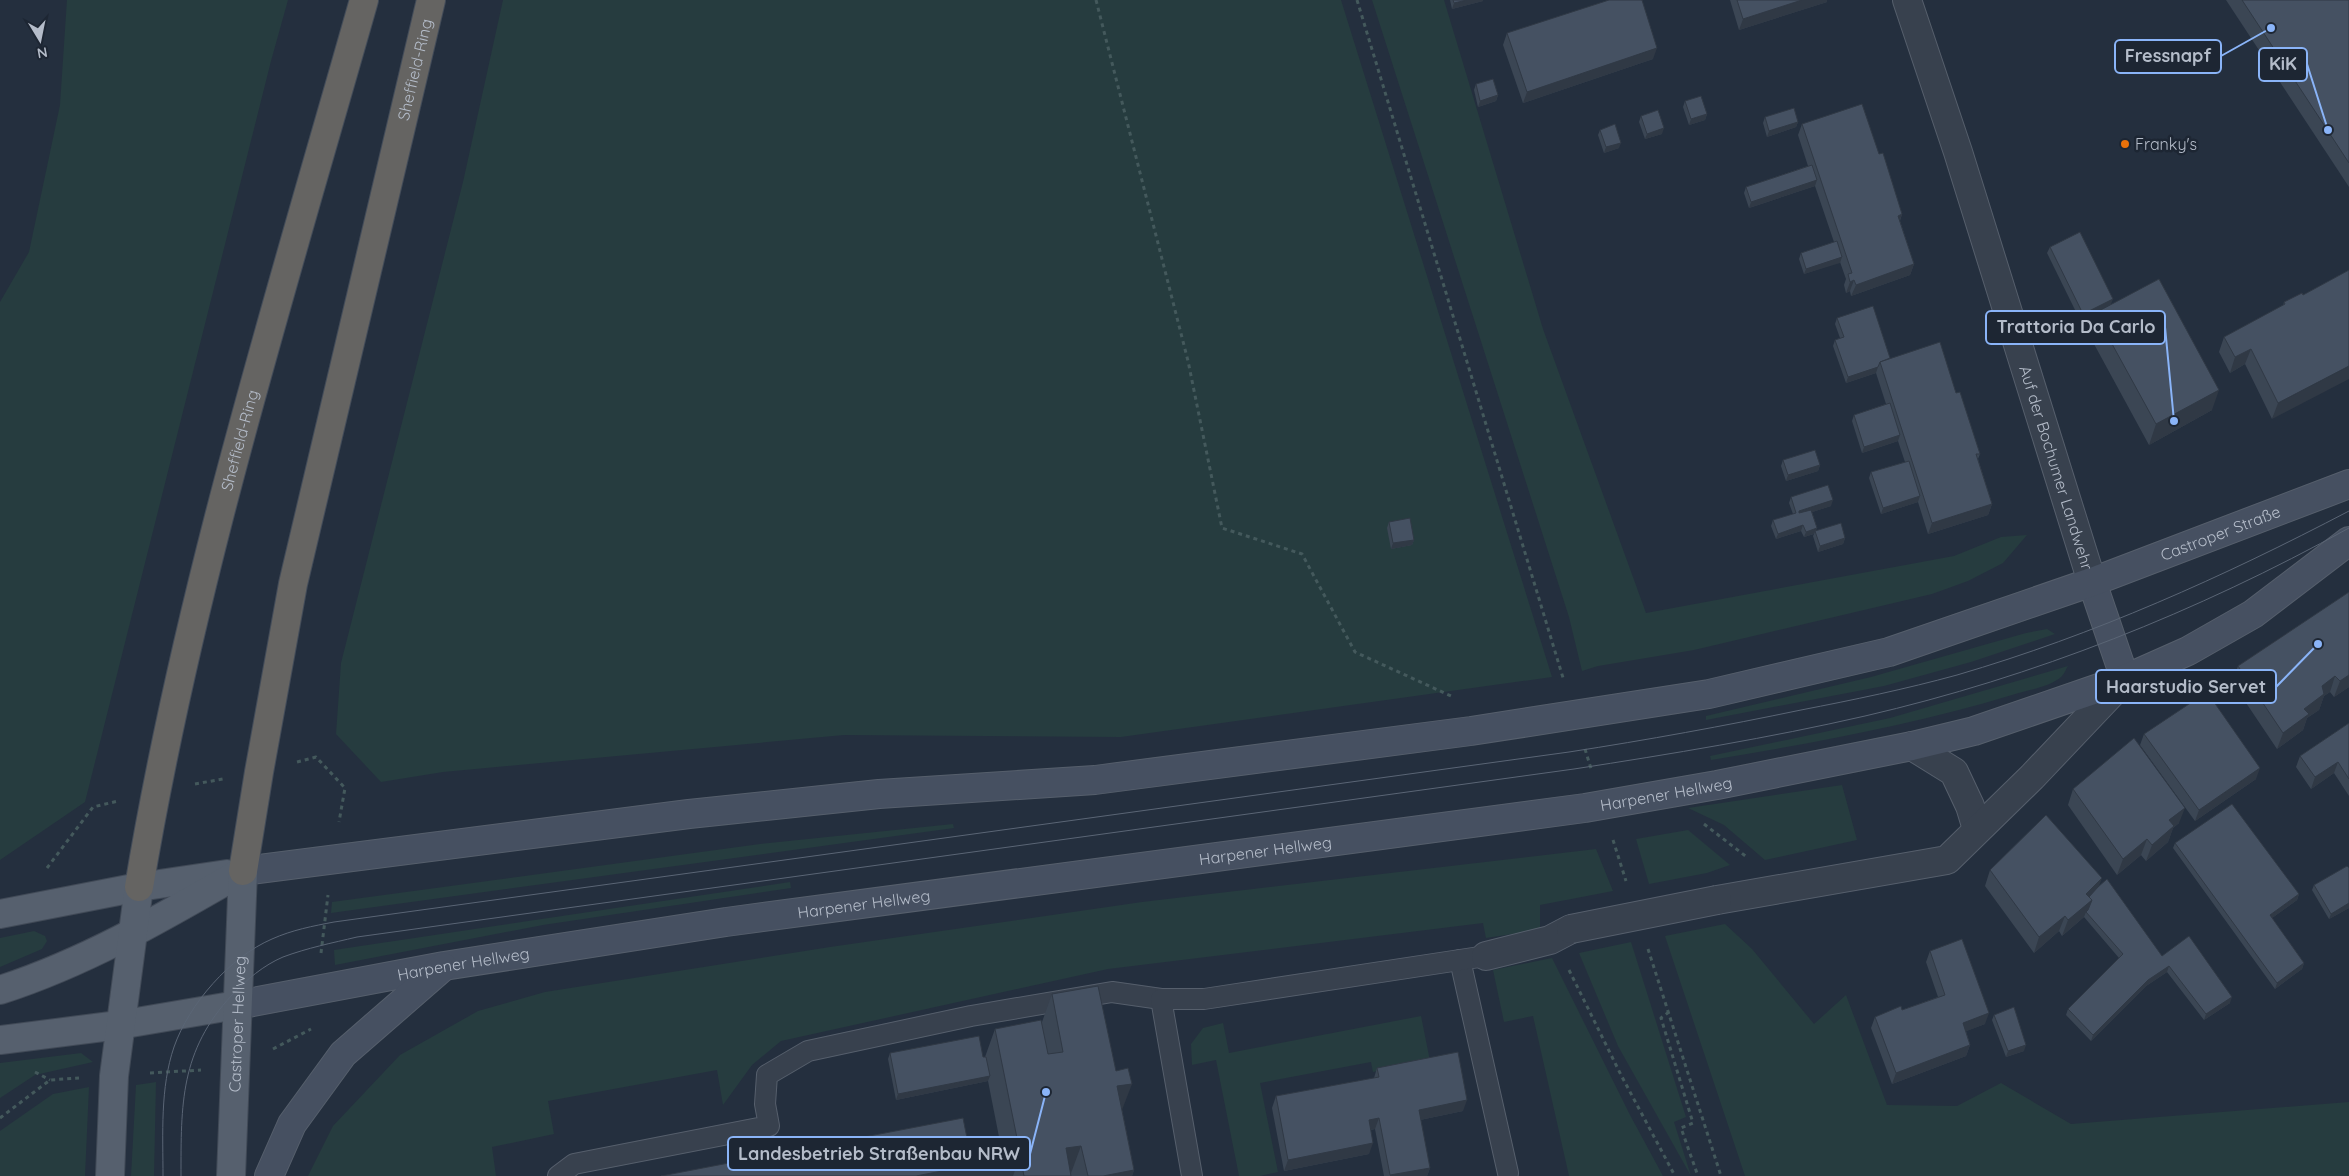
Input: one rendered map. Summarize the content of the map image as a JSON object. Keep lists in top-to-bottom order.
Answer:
{
  "streets": {
    "highway": ["Sheffield-Ring"],
    "main road": [
      "Auf der Bochumer Landwehr",
      "Castroper Straße",
      "Harpener Hellweg",
      "Castroper Hellweg"
    ]
  },
  "crossings": [
    ["Sheffield-Ring", "Castroper Hellweg"],
    ["Auf der Bochumer Landwehr", "Castroper Straße"],
    ["Harpener Hellweg", "Castroper Hellweg"]
  ],
  "places": [
    "Fressnapf",
    "KiK",
    "Franky's",
    "Trattoria Da Carlo",
    "Haarstudio Servet",
    "Landesbetrieb Straßenbau NRW"
  ],
  "north": "bottom"
}
